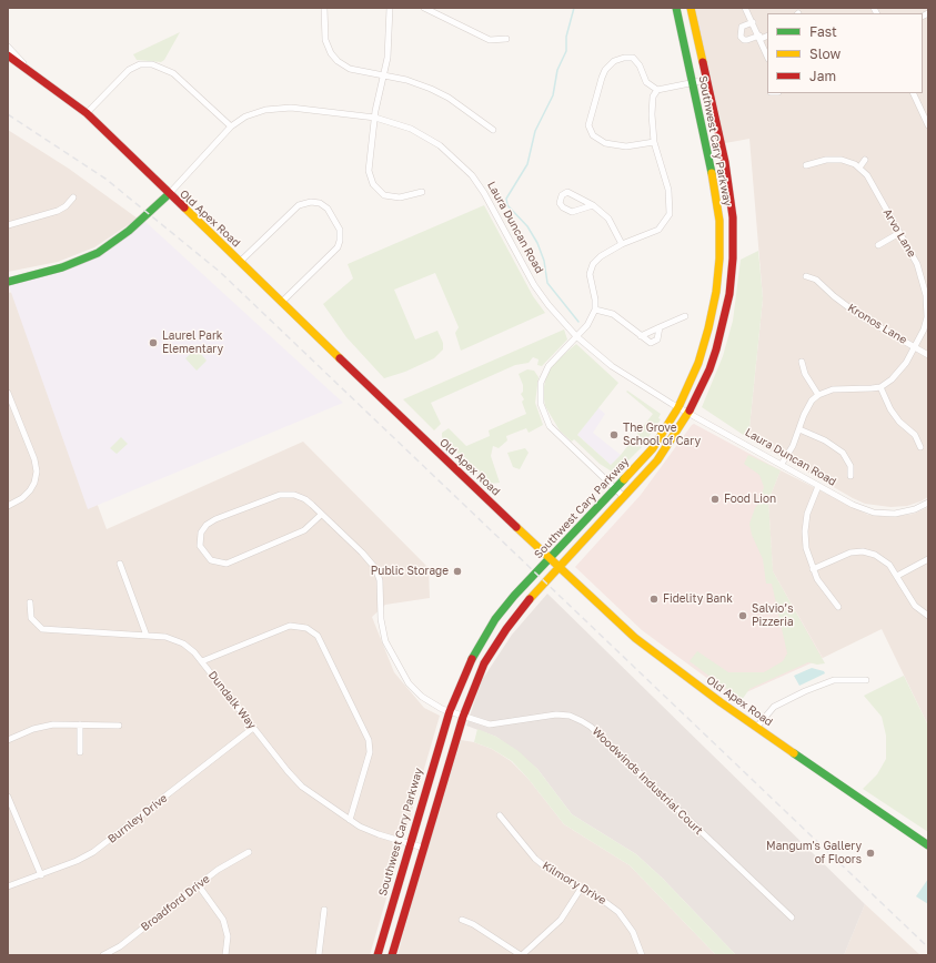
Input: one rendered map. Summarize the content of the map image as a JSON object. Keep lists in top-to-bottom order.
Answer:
{
  "streets": {
    "main road": ["Southwest Cary Parkway", "Old Apex Road", "Laura Duncan Road"],
    "street": [
      "Arvo Lane",
      "Kronos Lane",
      "Dundalk Way",
      "Woodwinds Industrial Court",
      "Burnley Drive",
      "Kilmory Drive",
      "Broadford Drive"
    ]
  },
  "crossings": [
    ["Southwest Cary Parkway", "Old Apex Road"],
    ["Southwest Cary Parkway", "Laura Duncan Road"],
    ["Southwest Cary Parkway", "Dundalk Way"],
    ["Southwest Cary Parkway", "Woodwinds Industrial Court"],
    ["Old Apex Road", "Laura Duncan Road"],
    ["Arvo Lane", "Kronos Lane"],
    ["Dundalk Way", "Burnley Drive"]
  ],
  "places": [
    "Laurel Park Elementary",
    "The Grove School of Cary",
    "Food Lion",
    "Public Storage",
    "Fidelity Bank",
    "Salvio’s Pizzeria",
    "Mangum's Gallery of Floors"
  ],
  "legend": ["Fast", "Slow", "Jam"]
}
